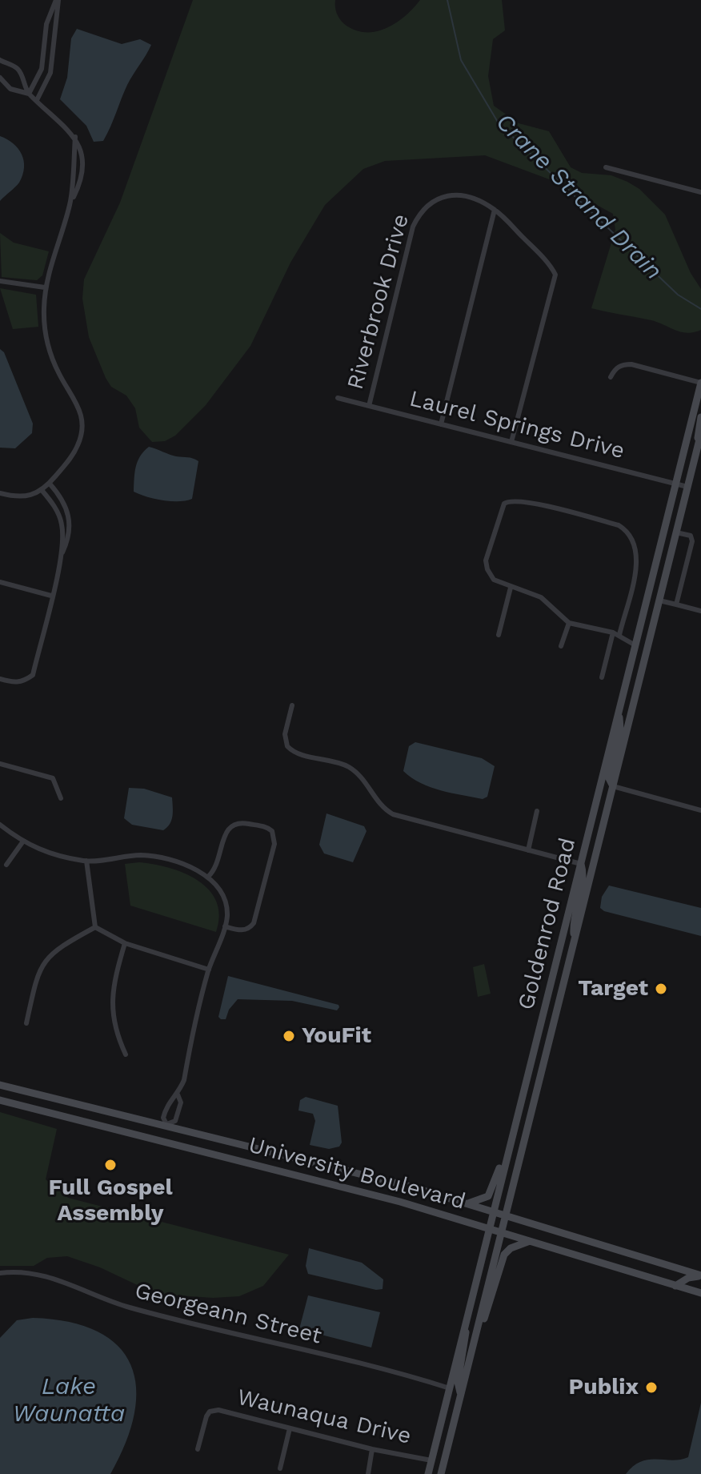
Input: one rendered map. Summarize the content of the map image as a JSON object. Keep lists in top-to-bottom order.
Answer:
{
  "streets": {
    "main road": ["Goldenrod Road", "University Boulevard"],
    "street": [
      "Riverbrook Drive",
      "Laurel Springs Drive",
      "Georgeann Street",
      "Waunaqua Drive"
    ]
  },
  "crossings": [
    ["Riverbrook Drive", "Laurel Springs Drive"],
    ["Laurel Springs Drive", "Goldenrod Road"],
    ["Goldenrod Road", "University Boulevard"],
    ["Goldenrod Road", "Georgeann Street"],
    ["Goldenrod Road", "Waunaqua Drive"]
  ],
  "water": ["Crane Strand Drain", "Lake Waunatta"],
  "places": [
    "Target",
    "YouFit",
    "Full Gospel Assembly",
    "Publix"
  ]
}
